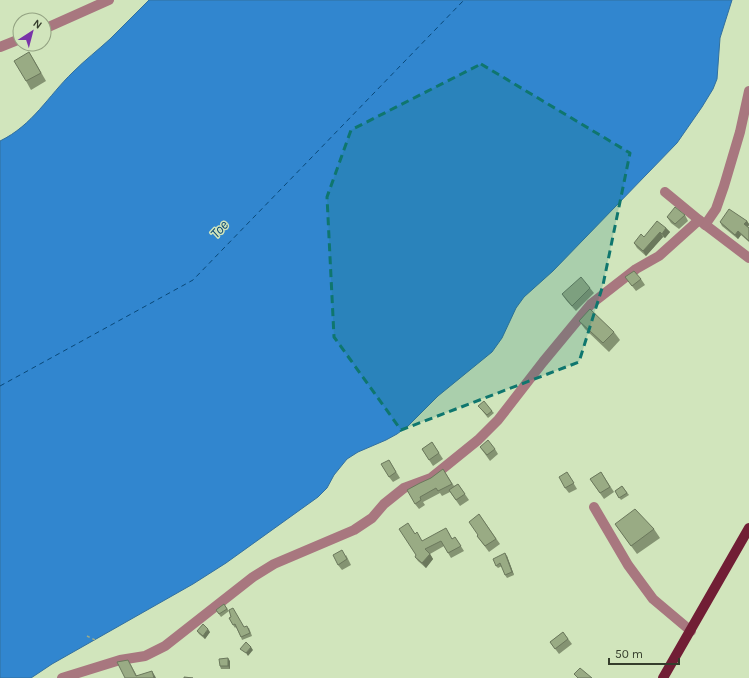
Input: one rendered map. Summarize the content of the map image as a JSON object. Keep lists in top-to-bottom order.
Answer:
{
  "water": ["Toe"],
  "scale_bar": "50 m",
  "north": "top right"
}
